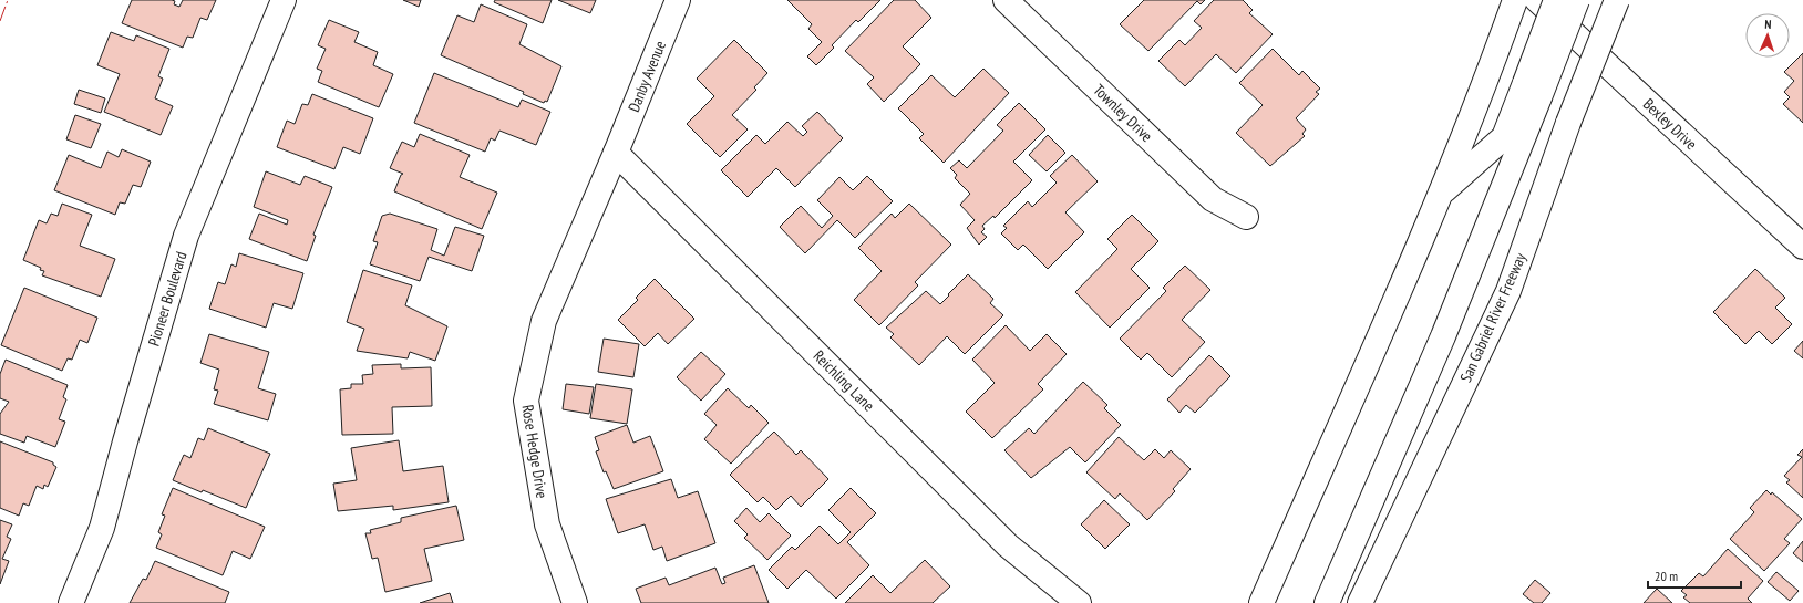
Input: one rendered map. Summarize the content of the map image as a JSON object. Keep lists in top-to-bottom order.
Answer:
{
  "streets": {
    "main road": [
      "Danby Avenue",
      "Townley Drive",
      "Bexley Drive",
      "Pioneer Boulevard",
      "San Gabriel River Freeway",
      "Reichling Lane",
      "Rose Hedge Drive"
    ]
  },
  "crossings": [
    ["Danby Avenue", "Reichling Lane"],
    ["Danby Avenue", "Rose Hedge Drive"],
    ["Reichling Lane", "Rose Hedge Drive"]
  ],
  "scale_bar": "20 m",
  "north": "top"
}
